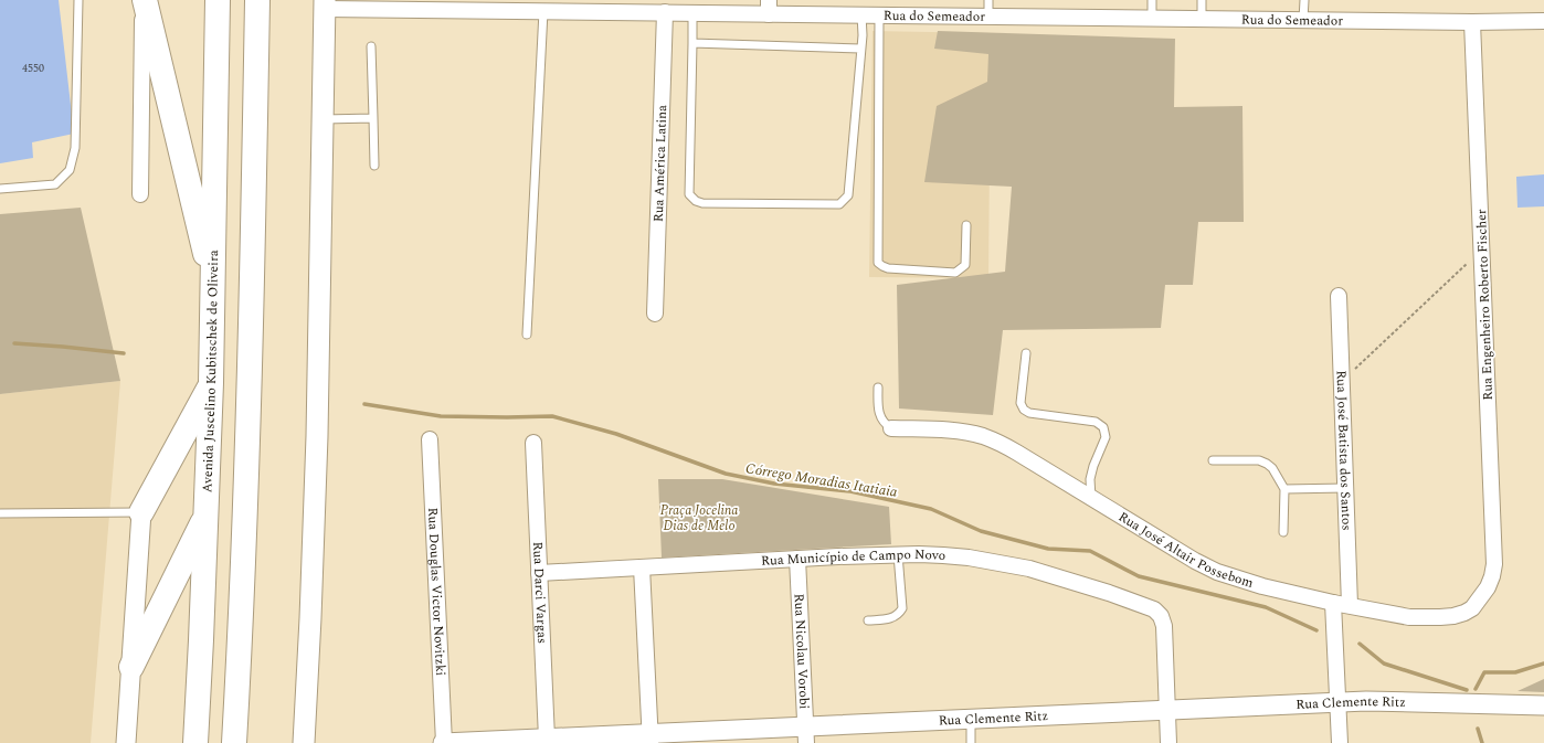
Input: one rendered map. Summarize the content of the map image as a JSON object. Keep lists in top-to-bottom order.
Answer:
{
  "streets": {
    "highway": ["Avenida Juscelino Kubitschek de Oliveira"],
    "street": [
      "Rua do Semeador",
      "Rua América Latina",
      "Rua Engenheiro Roberto Fischer",
      "Rua José Batista dos Santos",
      "Rua José Altair Possebom",
      "Rua Município de Campo Novo",
      "Rua Douglas Victor Novitzki",
      "Rua Darci Vargas",
      "Rua Nicolau Vorobi",
      "Rua Clemente Ritz"
    ]
  },
  "crossings": [
    ["Rua do Semeador", "Rua América Latina"],
    ["Rua do Semeador", "Rua Engenheiro Roberto Fischer"],
    ["Rua Engenheiro Roberto Fischer", "Rua José Altair Possebom"],
    ["Rua José Batista dos Santos", "Rua José Altair Possebom"],
    ["Rua Município de Campo Novo", "Rua Darci Vargas"],
    ["Rua Município de Campo Novo", "Rua Nicolau Vorobi"],
    ["Rua Município de Campo Novo", "Rua Clemente Ritz"],
    ["Rua Douglas Victor Novitzki", "Rua Clemente Ritz"],
    ["Rua Darci Vargas", "Rua Clemente Ritz"],
    ["Rua Nicolau Vorobi", "Rua Clemente Ritz"]
  ],
  "water": ["Córrego Moradias Itatiaia"],
  "parks": ["Praça Jocelina Dias de Melo"],
  "house_numbers": ["4550"]
}
